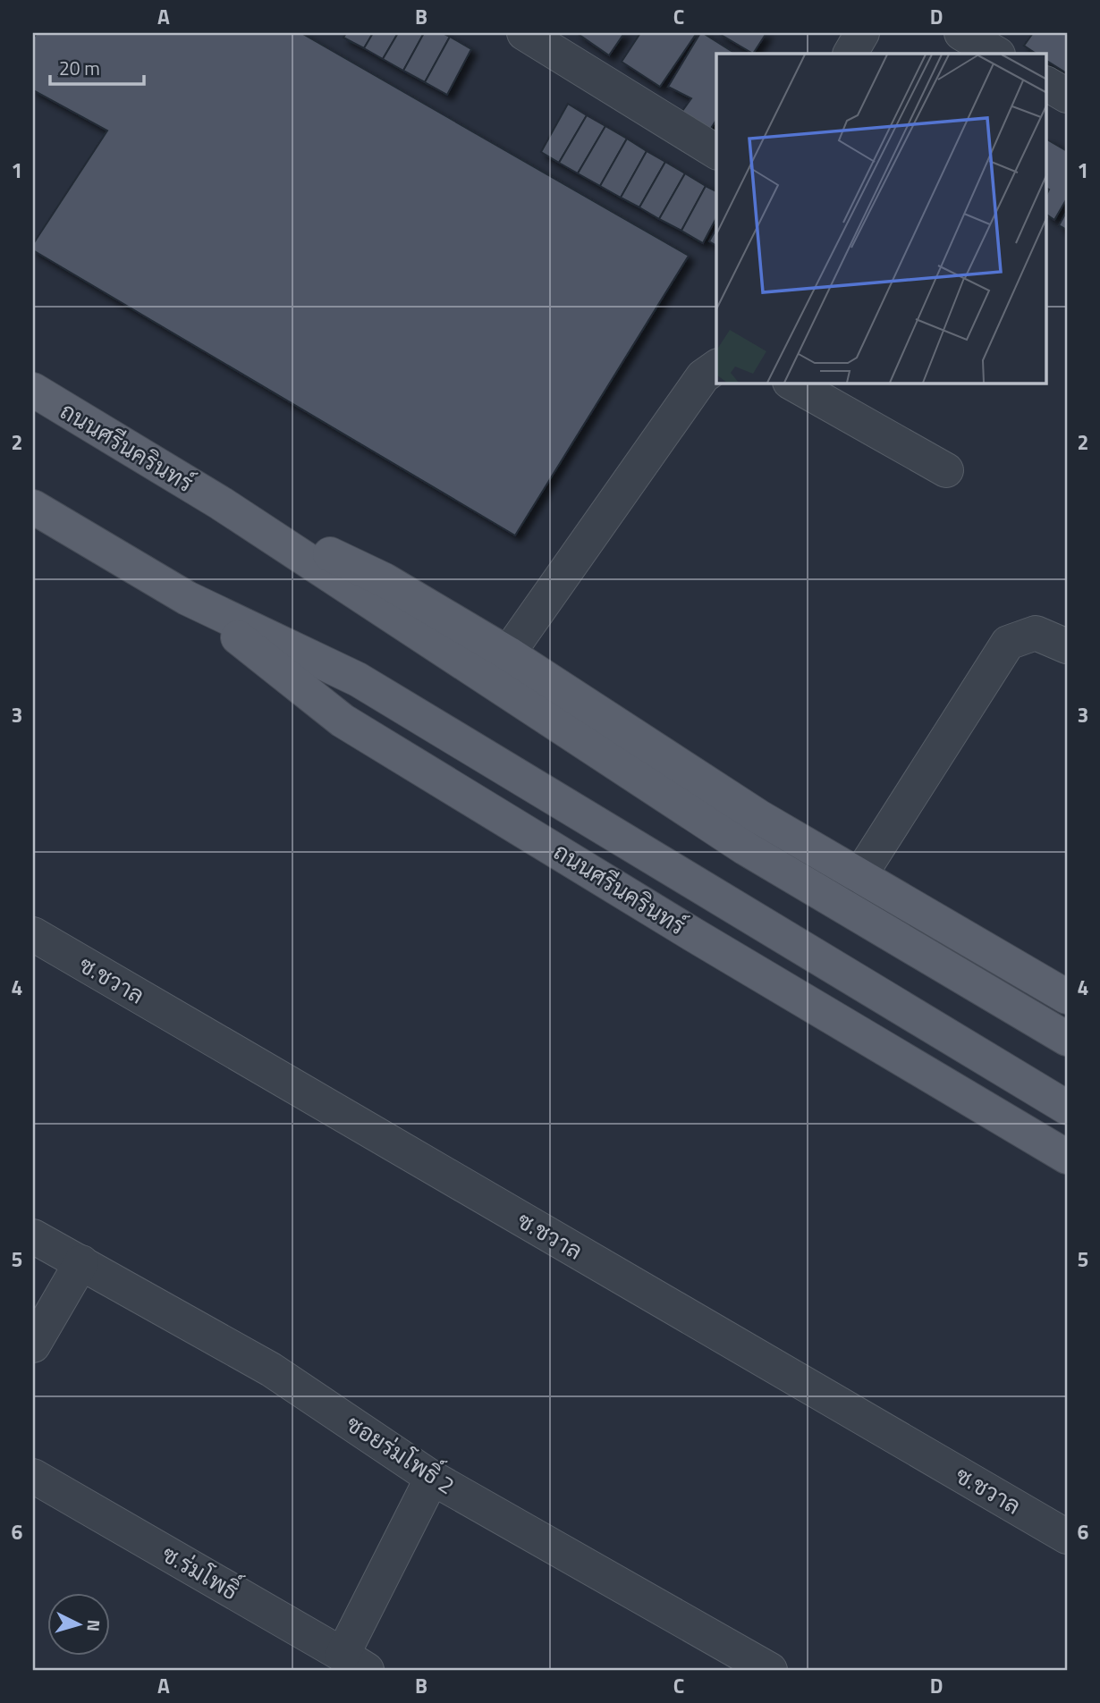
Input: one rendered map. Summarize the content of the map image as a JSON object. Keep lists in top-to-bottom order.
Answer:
{
  "streets": {
    "main road": ["ถนนศรีนครินทร์"],
    "street": ["ซ.ชวาล", "ซอยร่มโพธิ์ 2", "ซ.ร่มโพธิ์"]
  },
  "scale_bar": "20 m",
  "north": "right",
  "grid": {
    "columns": [
      "A",
      "B",
      "C",
      "D"
    ],
    "rows": [
      "1",
      "2",
      "3",
      "4",
      "5",
      "6"
    ]
  }
}
